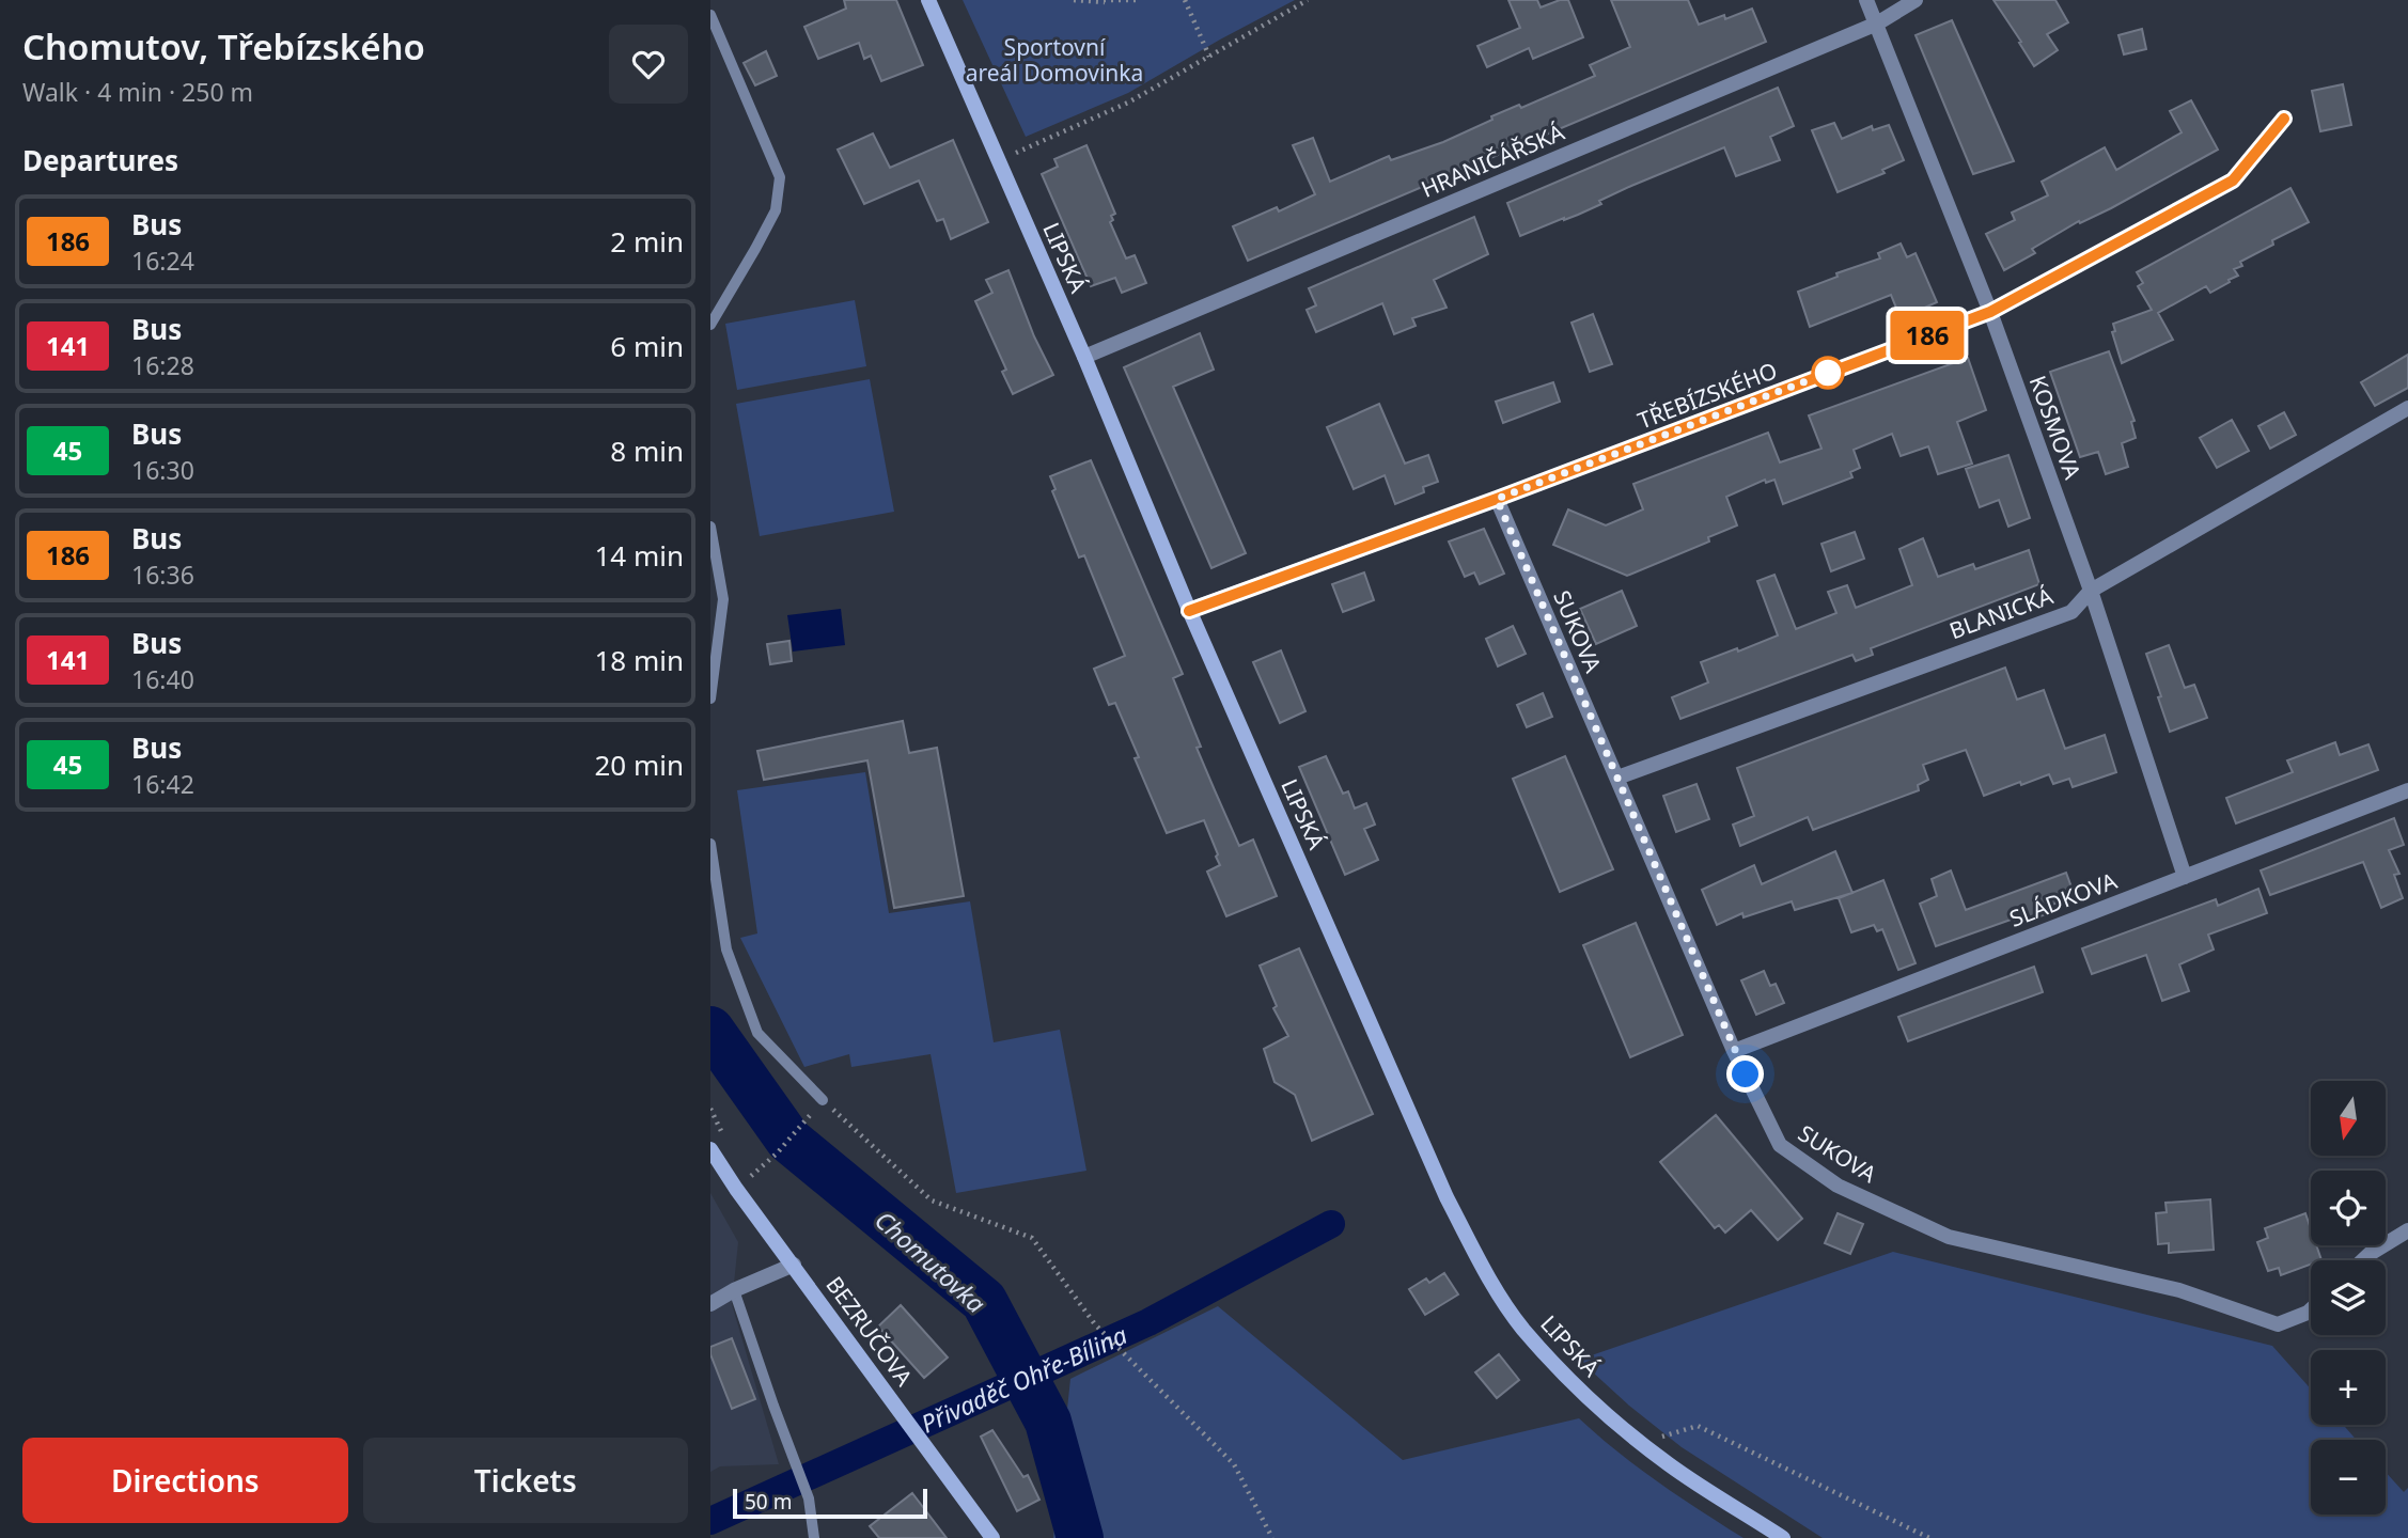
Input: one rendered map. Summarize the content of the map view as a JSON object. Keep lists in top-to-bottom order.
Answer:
{
  "streets": {
    "street": [
      "HRANIČÁŘSKÁ",
      "LIPSKÁ",
      "TŘEBÍZSKÉHO",
      "KOSMOVA",
      "BLANICKÁ",
      "SUKOVA",
      "SLÁDKOVA",
      "BEZRUČOVA"
    ]
  },
  "crossings": [
    ["HRANIČÁŘSKÁ", "LIPSKÁ"],
    ["HRANIČÁŘSKÁ", "KOSMOVA"],
    ["LIPSKÁ", "TŘEBÍZSKÉHO"],
    ["TŘEBÍZSKÉHO", "KOSMOVA"],
    ["TŘEBÍZSKÉHO", "SUKOVA"],
    ["KOSMOVA", "BLANICKÁ"],
    ["KOSMOVA", "SLÁDKOVA"],
    ["BLANICKÁ", "SUKOVA"],
    ["SUKOVA", "SLÁDKOVA"]
  ],
  "water": ["Chomutovka", "Přivaděč Ohře-Bílina"],
  "parks": ["Sportovní areál Domovinka"],
  "lines": ["bus line 186"],
  "scale_bar": "50 m",
  "north": "bottom",
  "page": {
    "heading": [
      ["Chomutov, Třebízského", "Walk · 4 min · 250 m"],
      "Departures"
    ],
    "on_map": "186",
    "list": [
      {
        "mark": "186",
        "name": "Bus",
        "note": "16:24",
        "value": "2 min"
      },
      {
        "mark": "141",
        "name": "Bus",
        "note": "16:28",
        "value": "6 min"
      },
      {
        "mark": "45",
        "name": "Bus",
        "note": "16:30",
        "value": "8 min"
      },
      {
        "mark": "186",
        "name": "Bus",
        "note": "16:36",
        "value": "14 min"
      },
      {
        "mark": "141",
        "name": "Bus",
        "note": "16:40",
        "value": "18 min"
      },
      {
        "mark": "45",
        "name": "Bus",
        "note": "16:42",
        "value": "20 min"
      }
    ],
    "map_buttons": ["+", "−"],
    "buttons": ["Directions", "Tickets"],
    "scale": "50 m"
  }
}
